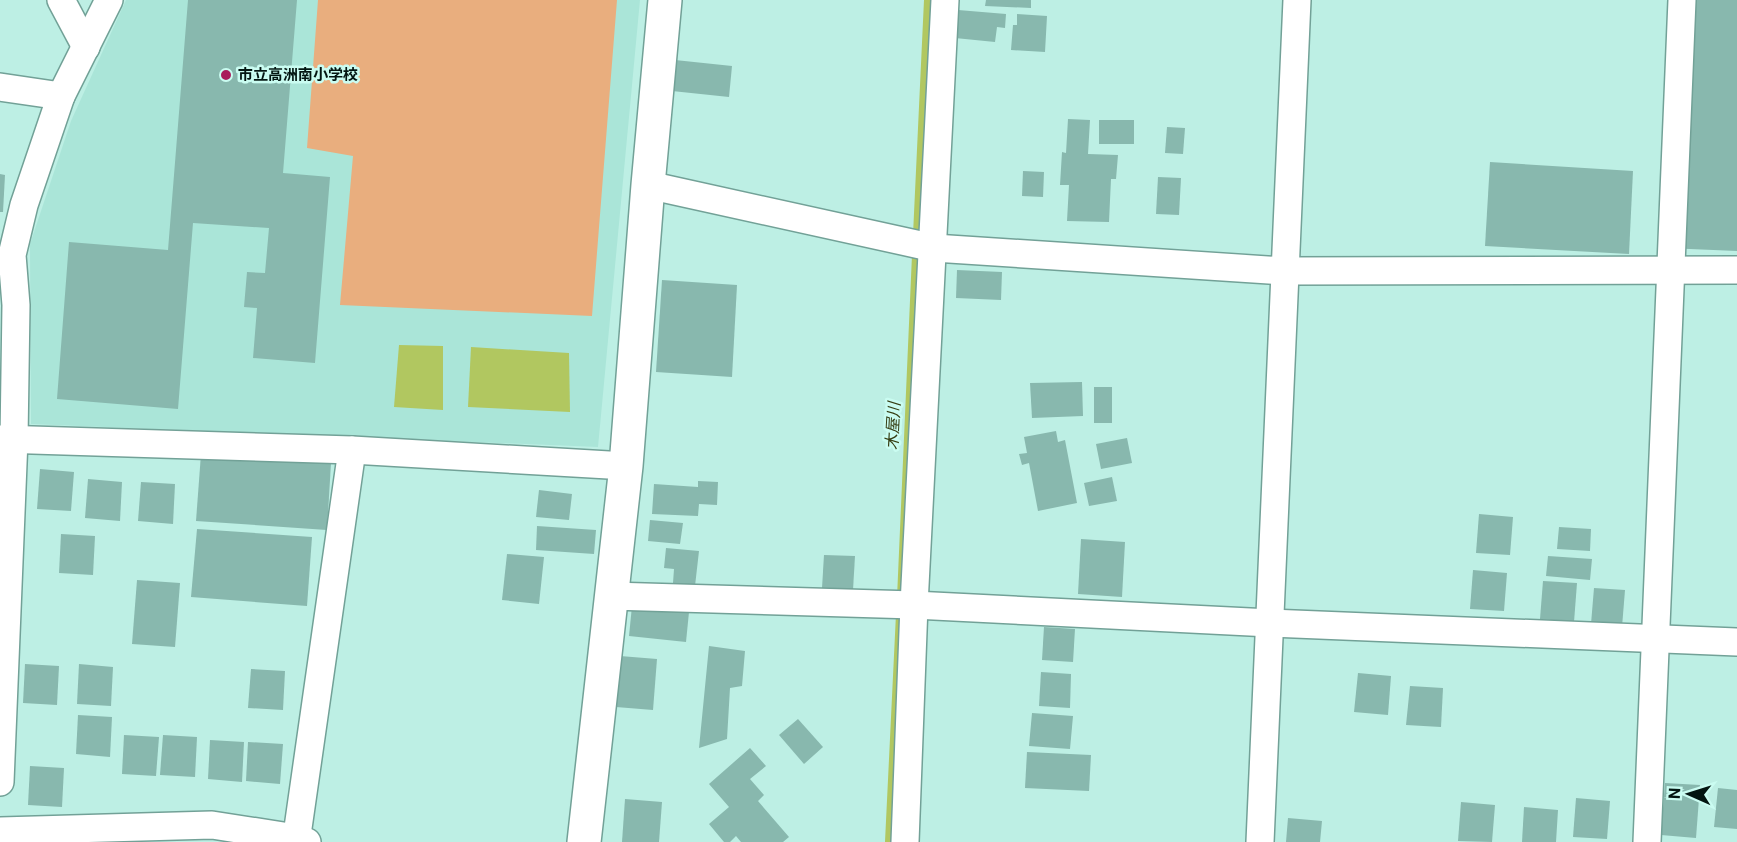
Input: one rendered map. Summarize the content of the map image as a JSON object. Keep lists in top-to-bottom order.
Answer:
{
  "water": ["木屋川"],
  "places": ["市立高洲南小学校"],
  "north": "left"
}
